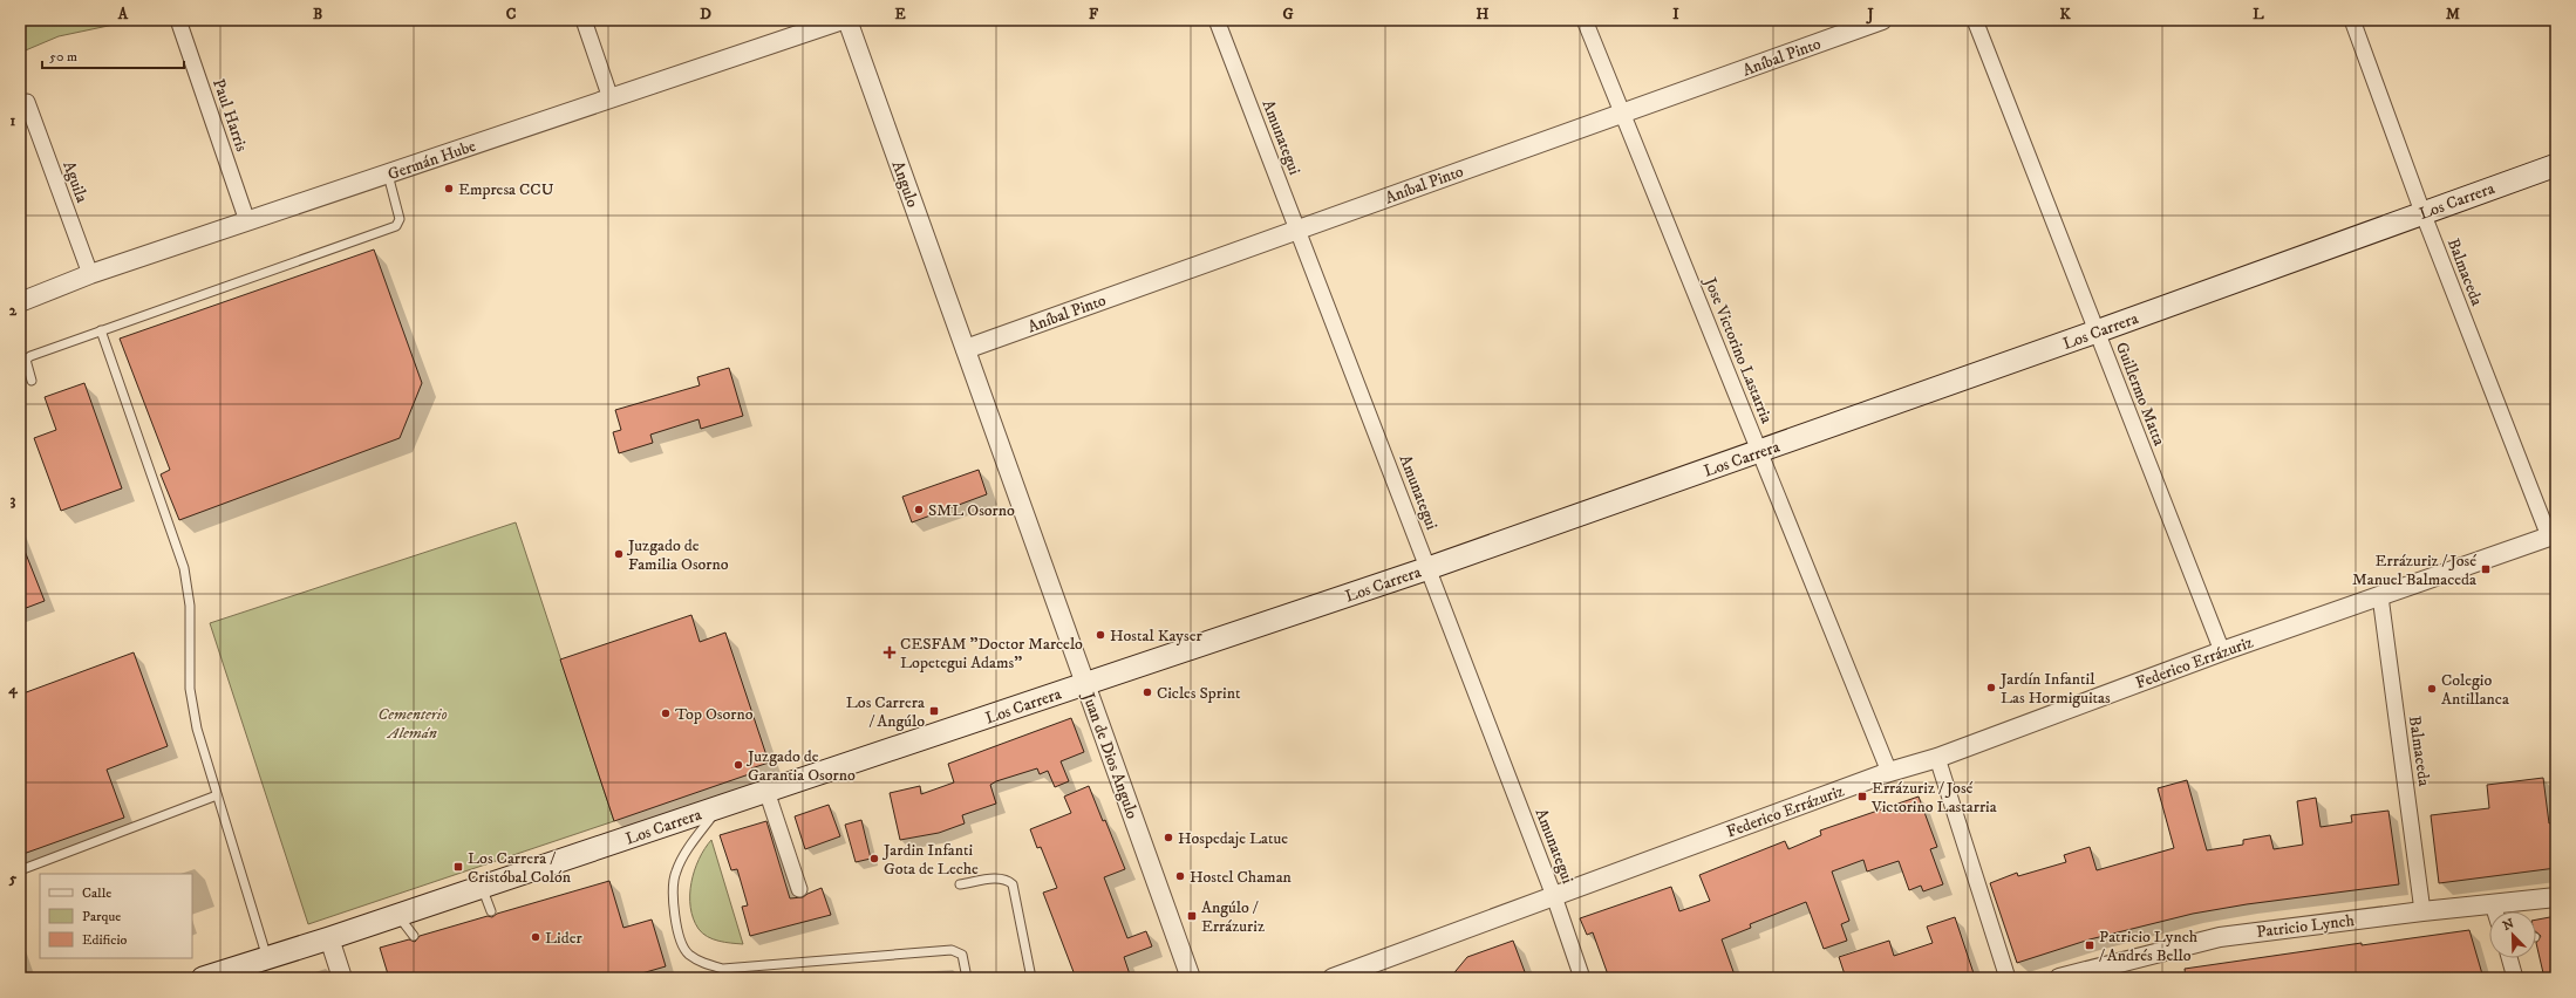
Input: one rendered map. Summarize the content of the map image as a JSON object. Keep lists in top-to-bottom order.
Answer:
{
  "streets": {
    "main road": ["Los Carrera"],
    "street": [
      "Aníbal Pinto",
      "Paul Harris",
      "Amunategui",
      "Germán Hube",
      "Aguila",
      "Angulo",
      "Balmaceda",
      "Jose Victorino Lastarria",
      "Guillermo Matta",
      "Federico Errázuriz",
      "Juan de Dios Angulo",
      "Patricio Lynch"
    ]
  },
  "crossings": [
    ["Aníbal Pinto", "Amunategui"],
    ["Aníbal Pinto", "Angulo"],
    ["Aníbal Pinto", "Jose Victorino Lastarria"],
    ["Aníbal Pinto", "Juan de Dios Angulo"],
    ["Paul Harris", "Germán Hube"],
    ["Amunategui", "Los Carrera"],
    ["Amunategui", "Federico Errázuriz"],
    ["Germán Hube", "Aguila"],
    ["Angulo", "Juan de Dios Angulo"],
    ["Los Carrera", "Balmaceda"],
    ["Los Carrera", "Jose Victorino Lastarria"],
    ["Los Carrera", "Guillermo Matta"],
    ["Los Carrera", "Juan de Dios Angulo"],
    ["Balmaceda", "Federico Errázuriz"],
    ["Balmaceda", "Patricio Lynch"],
    ["Jose Victorino Lastarria", "Federico Errázuriz"],
    ["Guillermo Matta", "Federico Errázuriz"]
  ],
  "parks": ["Cementerio Alemán"],
  "places": {
    "other": [
      "Empresa CCU",
      "SML Osorno",
      "Juzgado de Familia Osorno",
      "Hostal Kayser",
      "Jardín Infantil Las Hormiguitas",
      "Colegio Antillanca",
      "Cicles Sprint",
      "Top Osorno",
      "Juzgado de Garantia Osorno",
      "Hospedaje Latue",
      "Jardin Infanti Gota de Leche",
      "Hostel Chaman",
      "Lider"
    ],
    "transit": [
      "Errázuriz / José Manuel Balmaceda",
      "Los Carrera / Angúlo",
      "Errázuriz / José Victorino Lastarria",
      "Los Carrera / Cristóbal Colón",
      "Angúlo / Errázuriz",
      "Patricio Lynch / Andrés Bello"
    ],
    "health": ["CESFAM \"Doctor Marcelo Lopetegui Adams\""]
  },
  "legend": ["Calle", "Parque", "Edificio"],
  "scale_bar": "50 m",
  "north": "top left",
  "grid": {
    "columns": [
      "A",
      "B",
      "C",
      "D",
      "E",
      "F",
      "G",
      "H",
      "I",
      "J",
      "K",
      "L",
      "M"
    ],
    "rows": [
      "1",
      "2",
      "3",
      "4",
      "5"
    ]
  }
}
